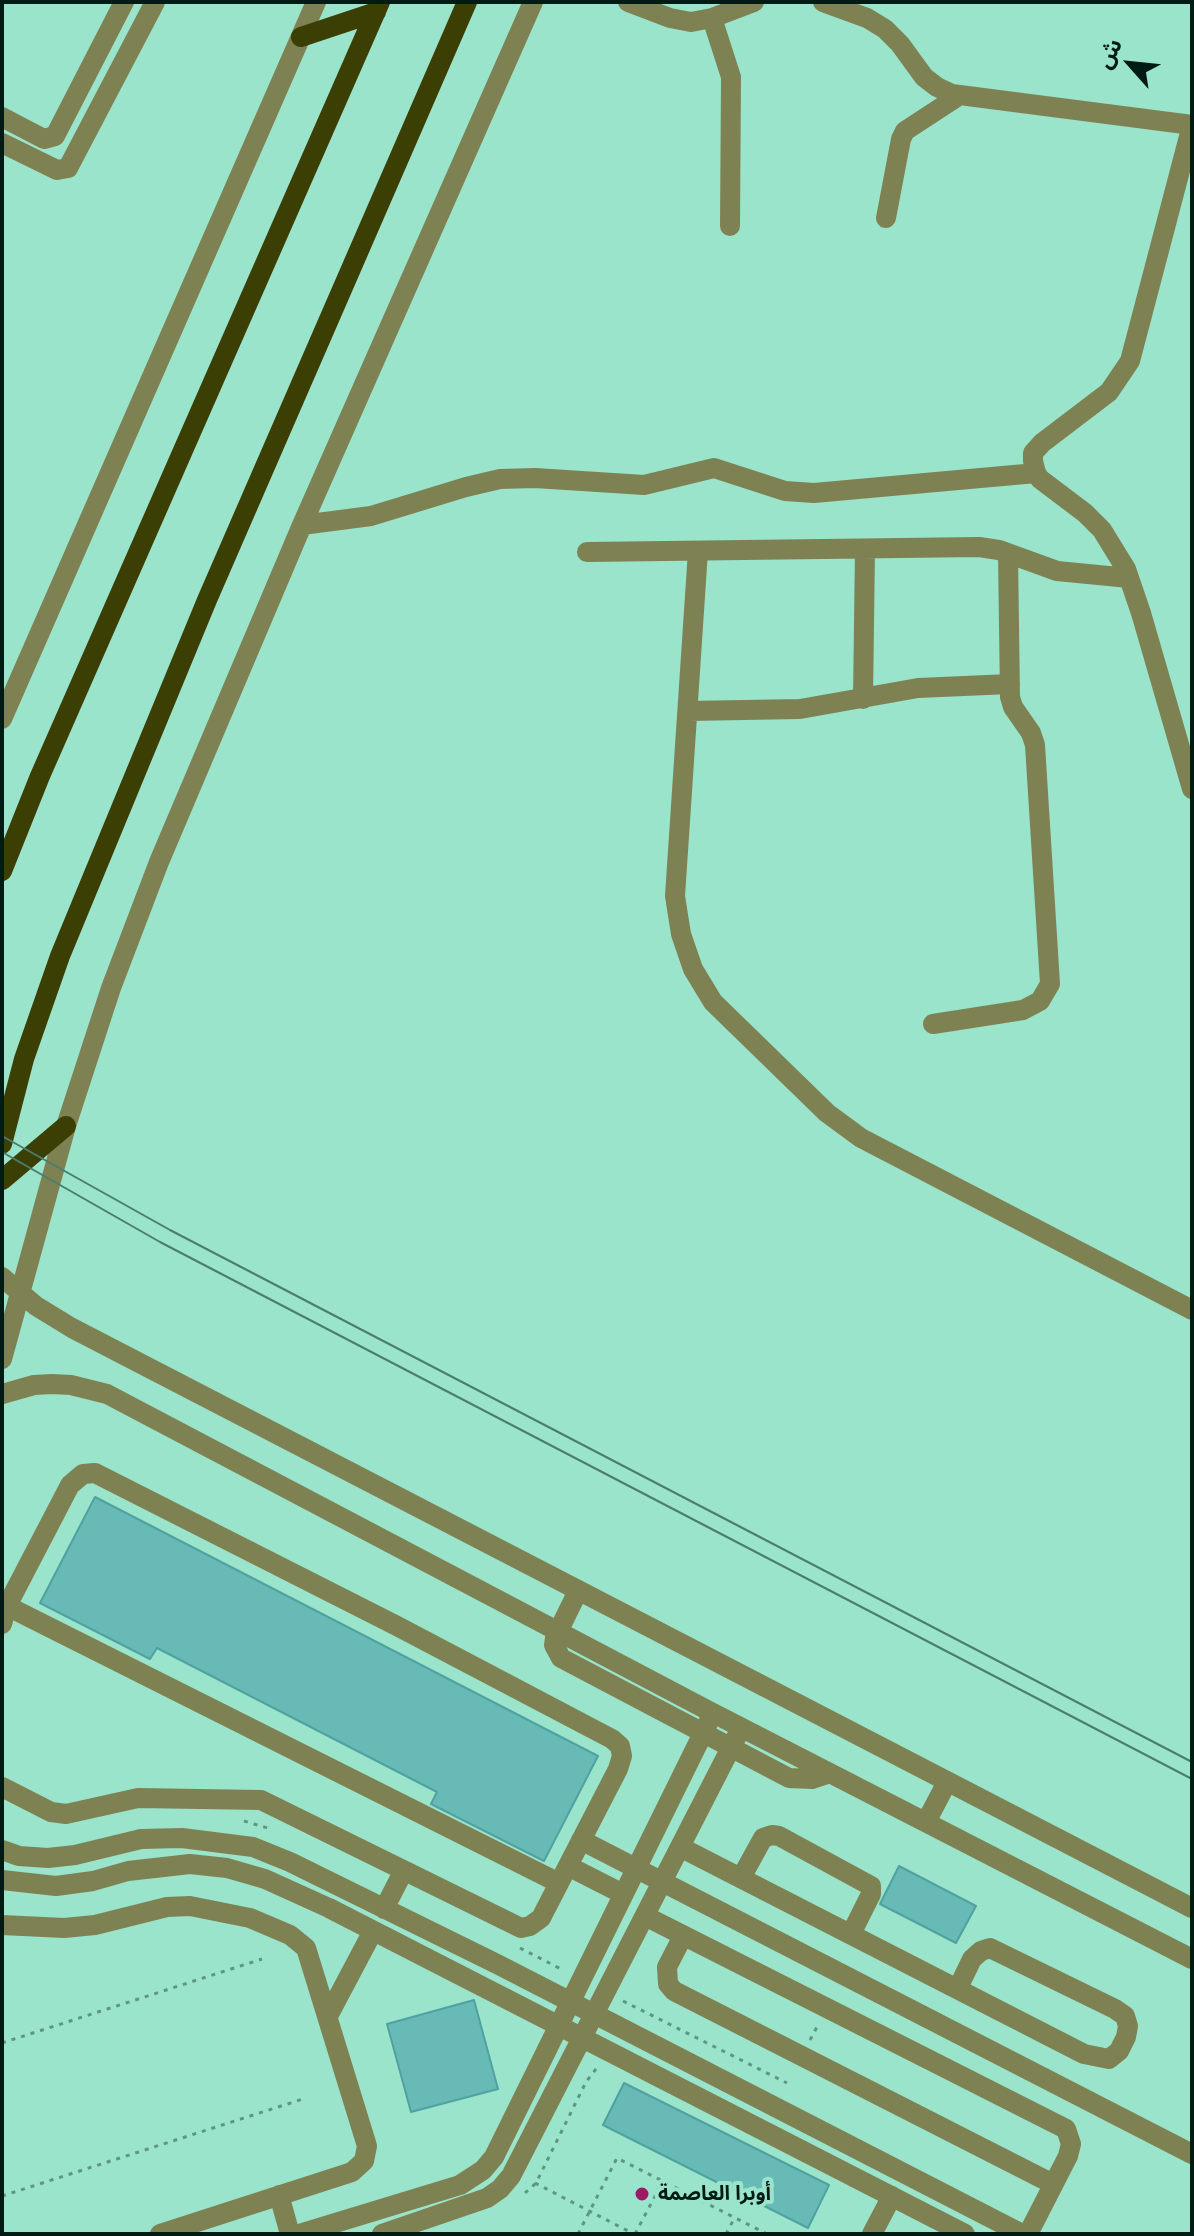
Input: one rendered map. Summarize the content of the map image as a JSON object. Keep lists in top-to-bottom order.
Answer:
{
  "places": ["أوبرا العاصمة"],
  "north": "top left"
}
